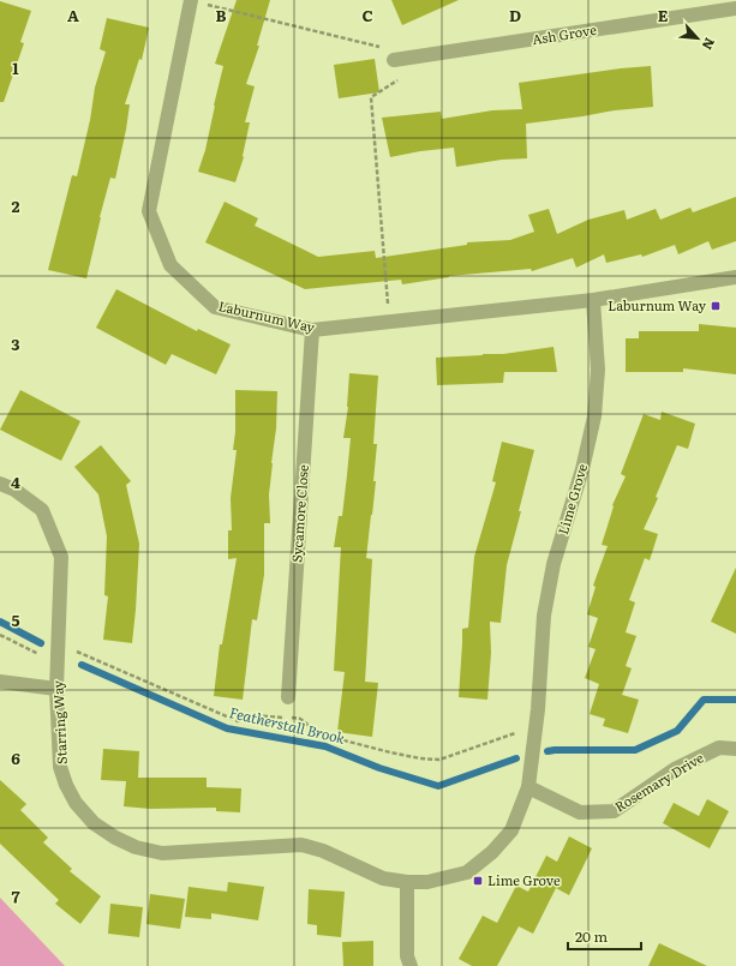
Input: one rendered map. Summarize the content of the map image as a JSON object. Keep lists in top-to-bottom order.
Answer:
{
  "streets": {
    "street": [
      "Ash Grove",
      "Laburnum Way",
      "Lime Grove",
      "Sycamore Close",
      "Starring Way",
      "Rosemary Drive"
    ]
  },
  "crossings": [
    ["Laburnum Way", "Lime Grove"],
    ["Laburnum Way", "Sycamore Close"],
    ["Lime Grove", "Starring Way"],
    ["Lime Grove", "Rosemary Drive"]
  ],
  "water": ["Featherstall Brook"],
  "places": {
    "transit": ["Laburnum Way", "Lime Grove"]
  },
  "scale_bar": "20 m",
  "north": "bottom right",
  "grid": {
    "columns": [
      "A",
      "B",
      "C",
      "D",
      "E"
    ],
    "rows": [
      "1",
      "2",
      "3",
      "4",
      "5",
      "6",
      "7"
    ]
  }
}
